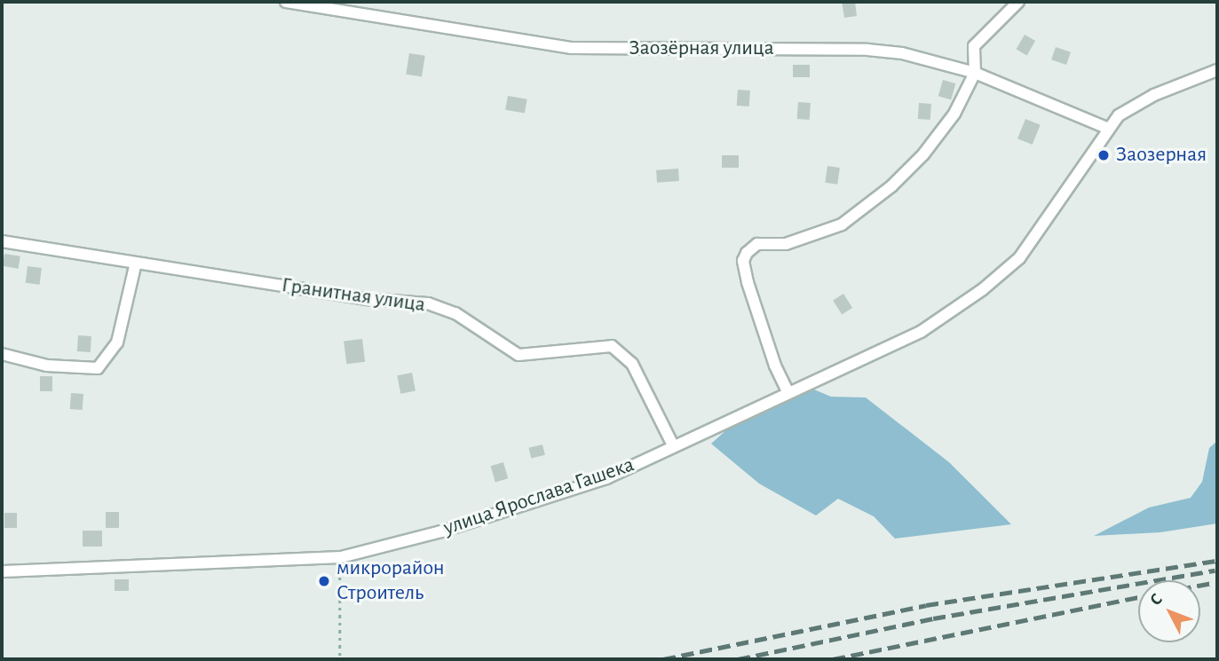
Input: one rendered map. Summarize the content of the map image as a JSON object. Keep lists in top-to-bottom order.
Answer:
{
  "streets": {
    "street": ["Заозёрная улица", "Гранитная улица", "улица Ярослава Гашека"]
  },
  "crossings": [
    ["Заозёрная улица", "улица Ярослава Гашека"],
    ["Гранитная улица", "улица Ярослава Гашека"]
  ],
  "places": ["Заозерная", "микрорайон Строитель"],
  "north": "top left"
}
